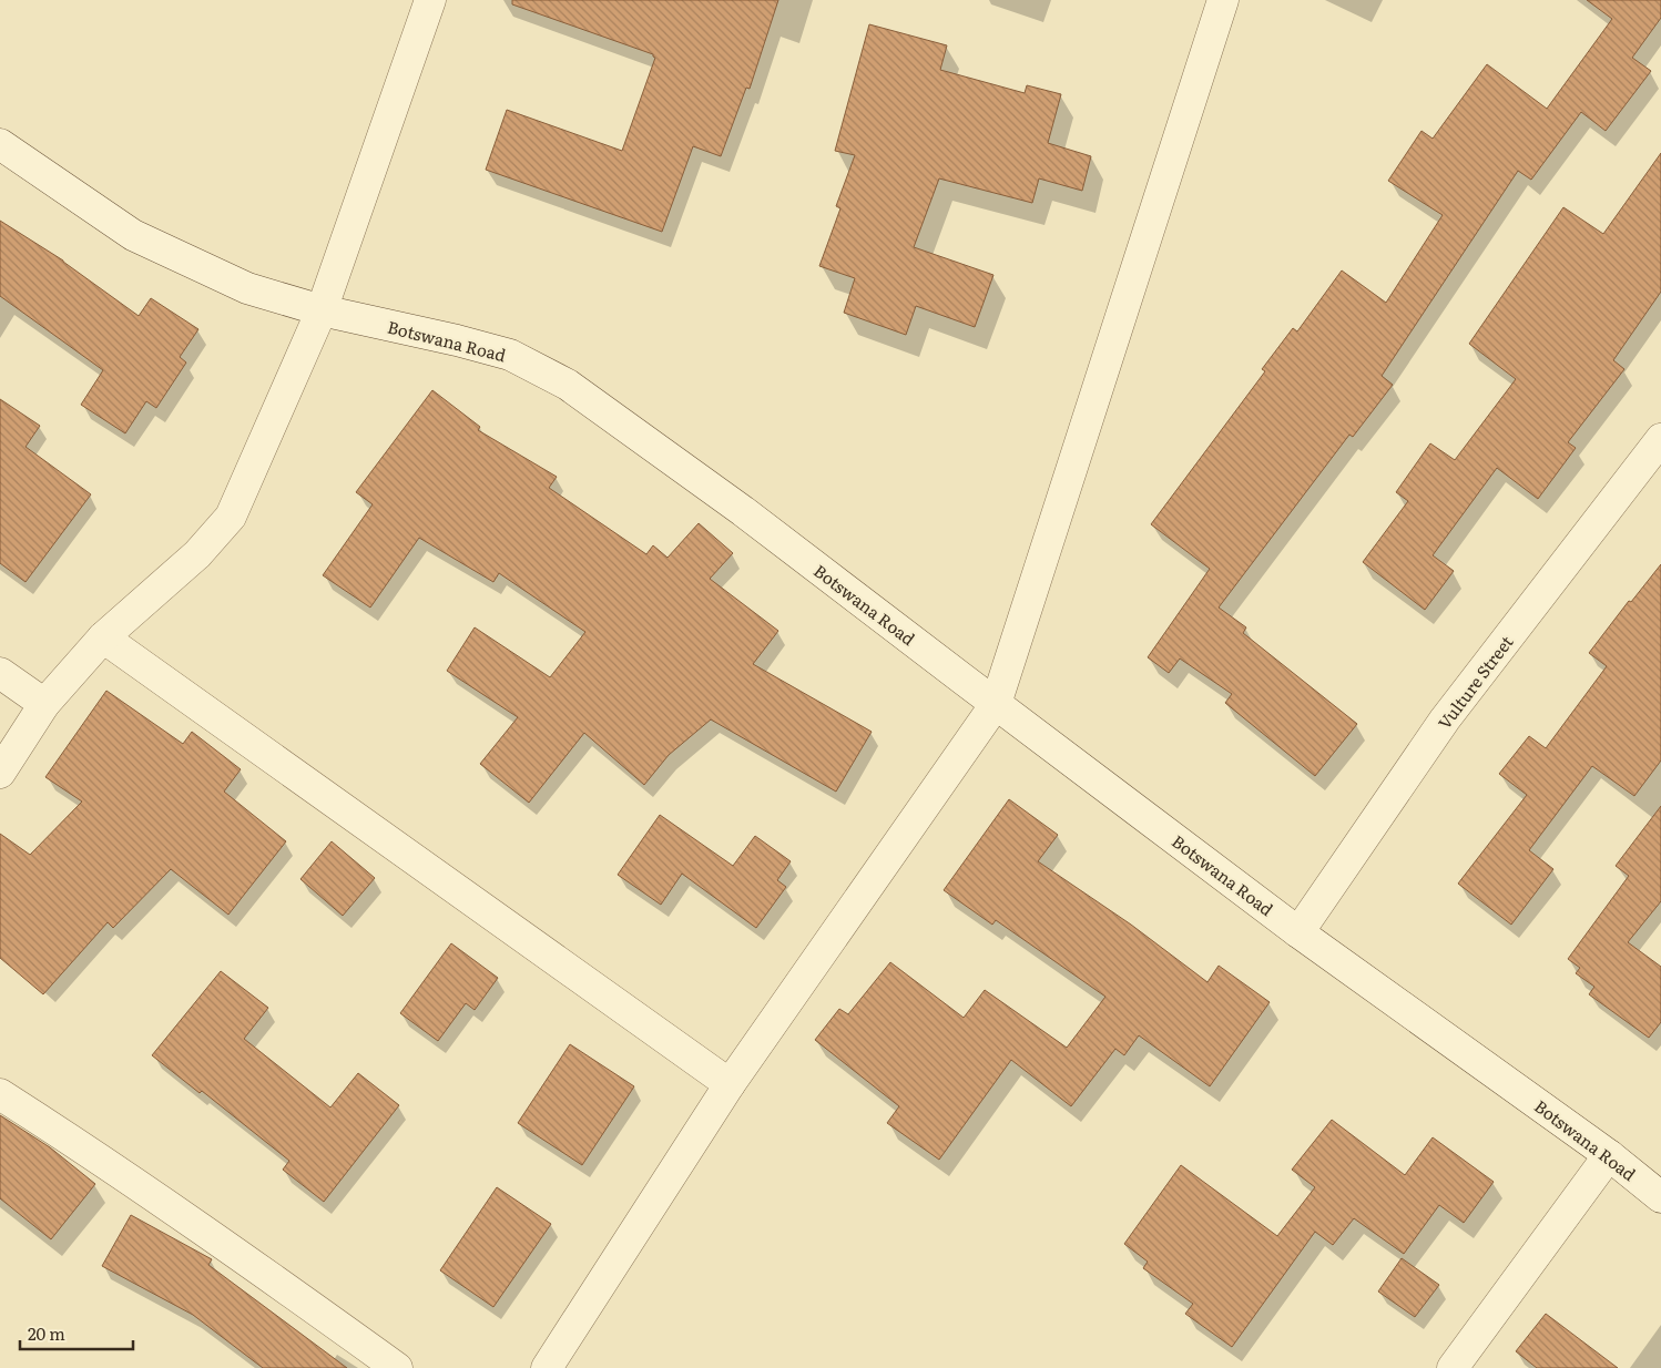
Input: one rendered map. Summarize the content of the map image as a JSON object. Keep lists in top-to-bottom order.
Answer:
{
  "streets": {
    "street": ["Botswana Road", "Vulture Street"]
  },
  "crossings": [
    ["Botswana Road", "Vulture Street"]
  ],
  "scale_bar": "20 m"
}
